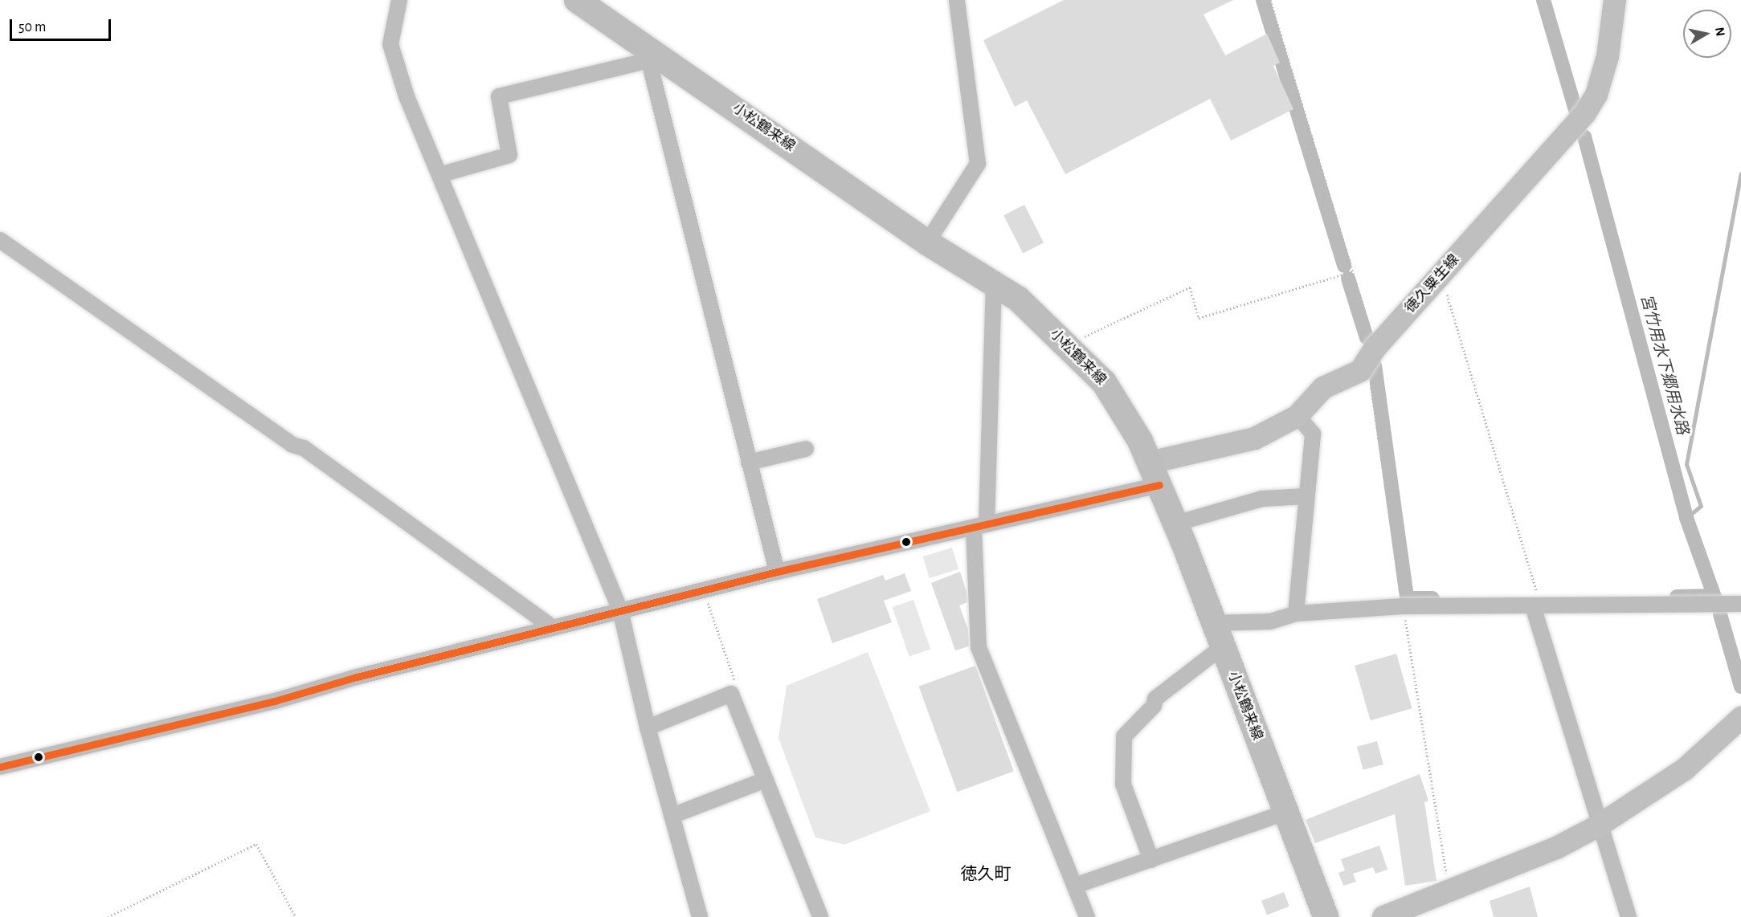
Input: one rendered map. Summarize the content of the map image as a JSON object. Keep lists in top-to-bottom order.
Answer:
{
  "streets": {
    "main road": ["小松鶴来線", "徳久粟生線"]
  },
  "crossings": [
    ["小松鶴来線", "徳久粟生線"]
  ],
  "districts": ["徳久町"],
  "water": ["宮竹用水下郷用水路"],
  "scale_bar": "50 m",
  "north": "right"
}
